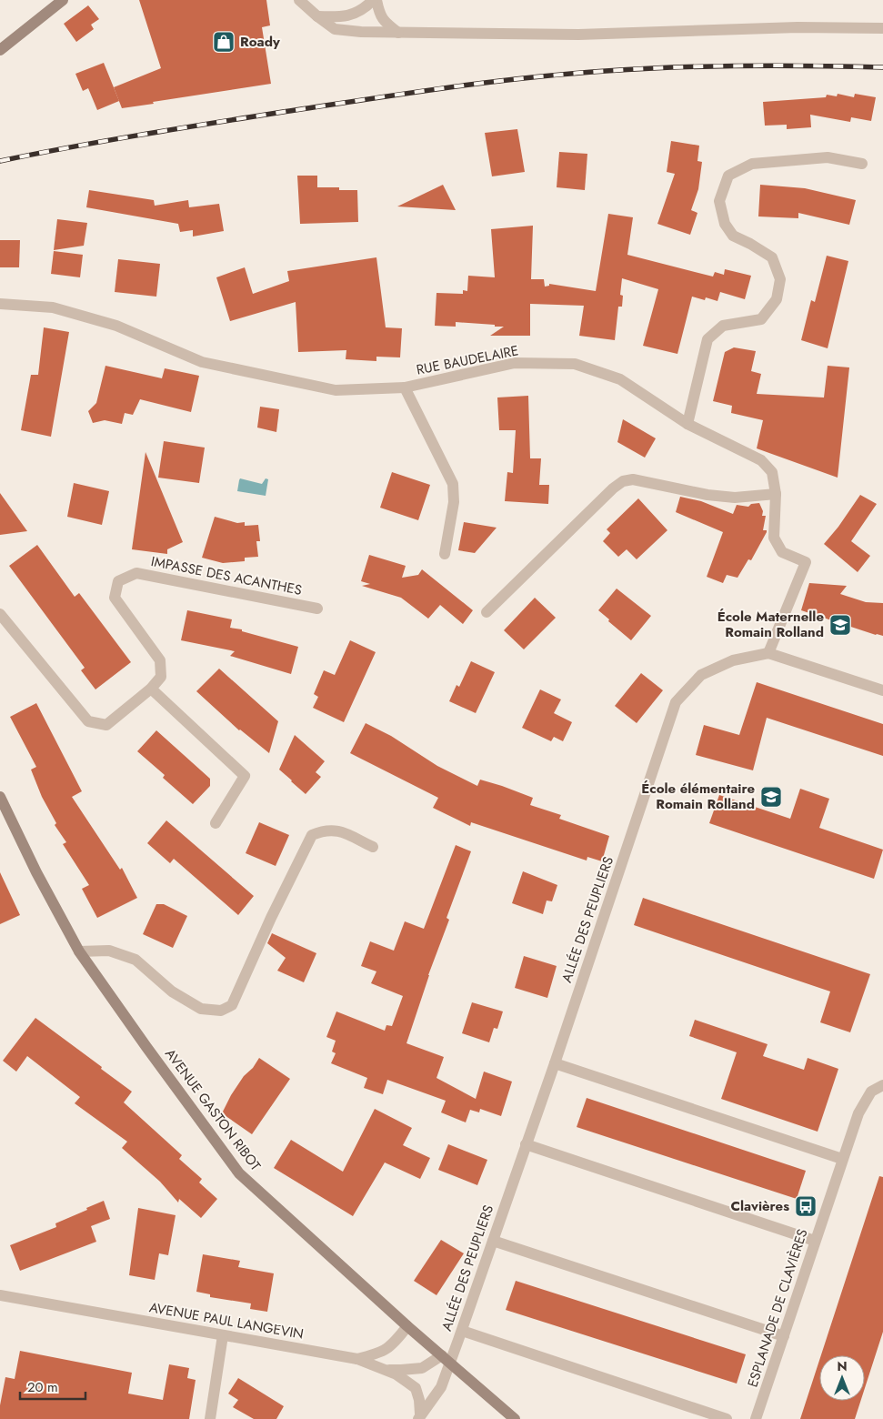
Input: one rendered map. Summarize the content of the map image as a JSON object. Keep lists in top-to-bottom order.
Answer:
{
  "streets": {
    "street": [
      "RUE BAUDELAIRE",
      "IMPASSE DES ACANTHES",
      "ALLÉE DES PEUPLIERS",
      "AVENUE GASTON RIBOT",
      "ESPLANADE DE CLAVIÈRES",
      "AVENUE PAUL LANGEVIN"
    ]
  },
  "crossings": [
    ["RUE BAUDELAIRE", "ALLÉE DES PEUPLIERS"],
    ["ALLÉE DES PEUPLIERS", "AVENUE GASTON RIBOT"],
    ["ALLÉE DES PEUPLIERS", "AVENUE PAUL LANGEVIN"]
  ],
  "places": {
    "shop": ["Roady"],
    "school or university": ["École Maternelle Romain Rolland", "École élémentaire Romain Rolland"],
    "bus stop": ["Clavières"]
  },
  "scale_bar": "20 m",
  "north": "top"
}
